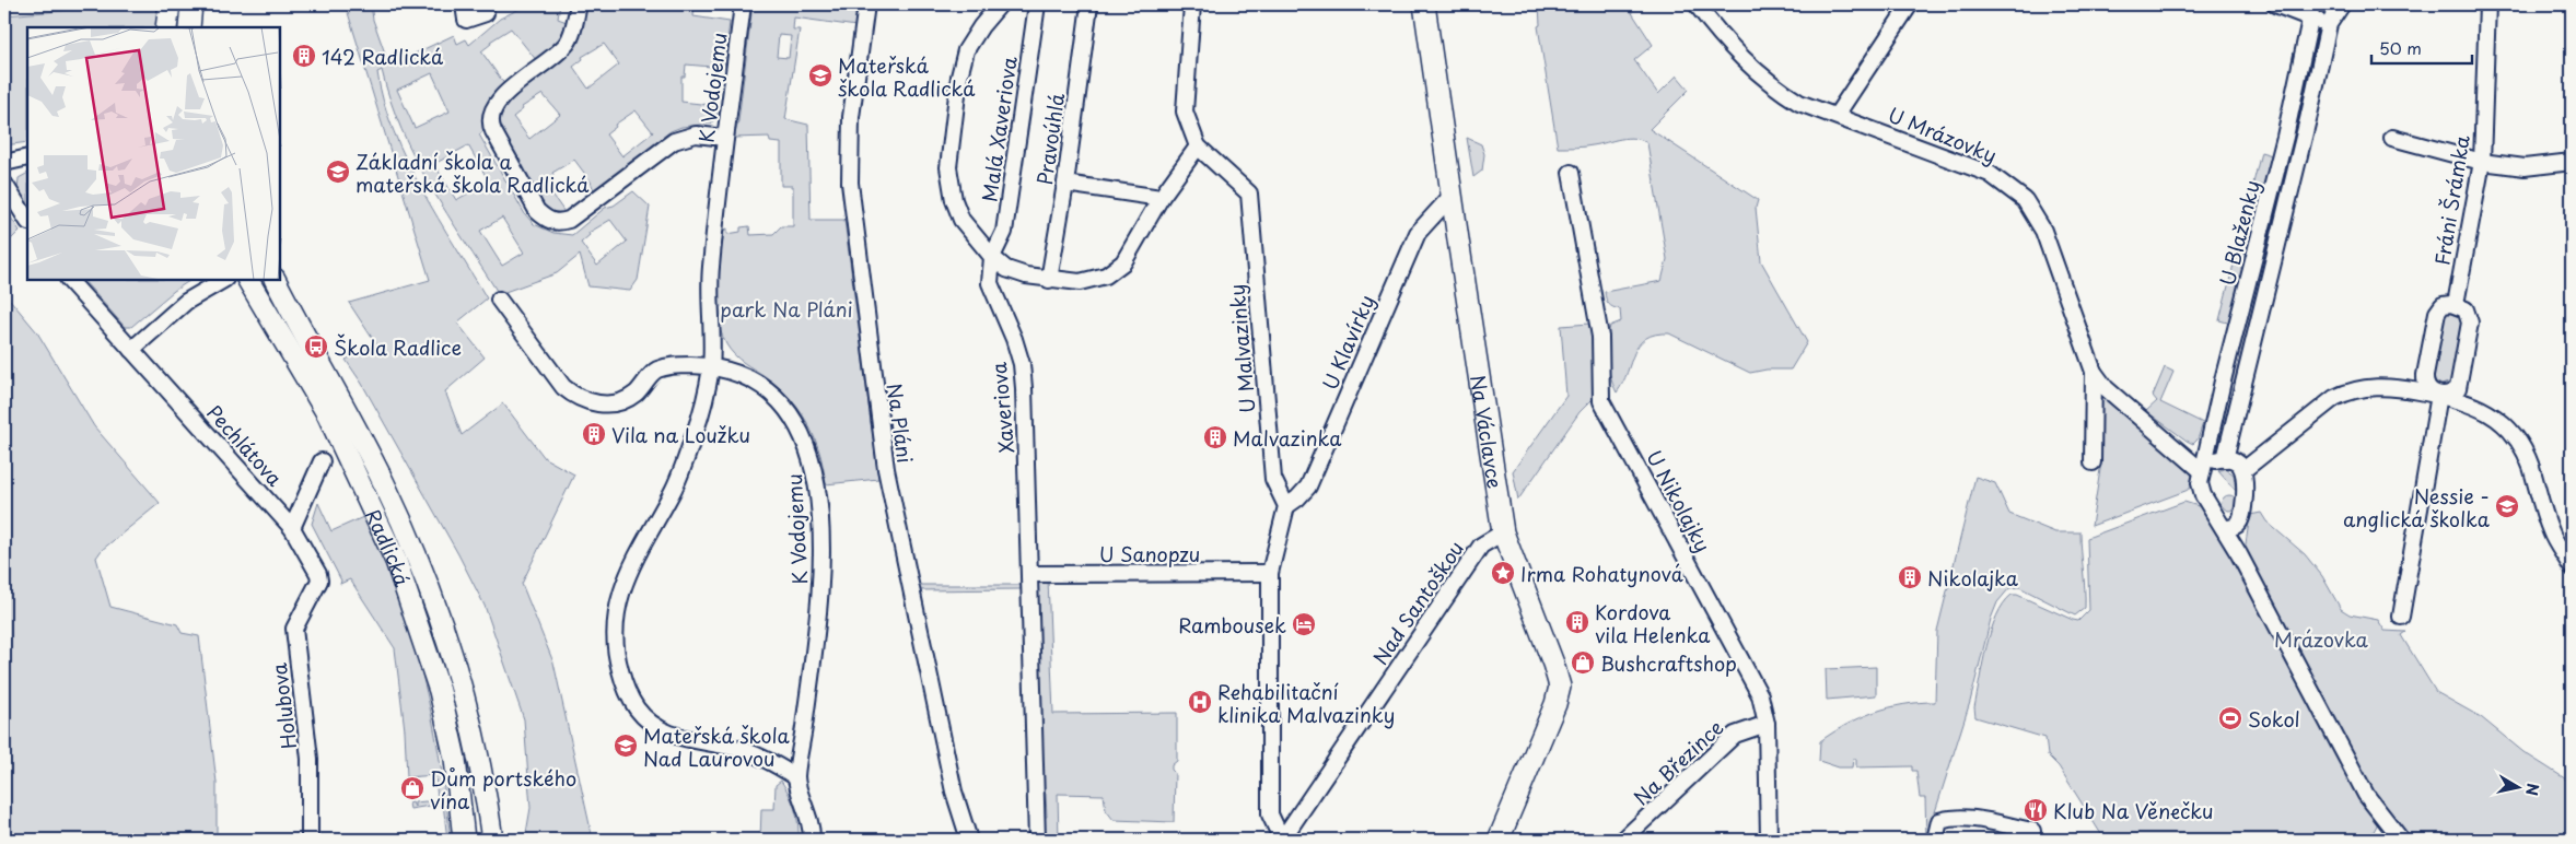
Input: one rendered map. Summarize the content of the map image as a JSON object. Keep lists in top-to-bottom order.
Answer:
{
  "streets": {
    "main road": ["Na Václavce", "Radlická"],
    "street": [
      "K Vodojemu",
      "Malá Xaveriova",
      "U Mrázovky",
      "Pravoúhlá",
      "Fráni Šrámka",
      "U Blaženky",
      "U Klavírky",
      "U Malvazinky",
      "Xaveriova",
      "Na Pláni",
      "Pechlátova",
      "U Nikolajky",
      "U Sanopzu",
      "Nad Santoškou",
      "Holubova",
      "Na Březince"
    ]
  },
  "crossings": [
    ["Malá Xaveriova", "Xaveriova"],
    ["U Mrázovky", "U Blaženky"],
    ["U Klavírky", "U Malvazinky"],
    ["U Klavírky", "Na Václavce"],
    ["Xaveriova", "U Sanopzu"],
    ["Na Václavce", "Nad Santoškou"],
    ["Pechlátova", "Holubova"],
    ["U Nikolajky", "Na Březince"]
  ],
  "parks": ["park Na Pláni", "Mrázovka"],
  "places": {
    "building": [
      "142 Radlická",
      "Vila na Loužku",
      "Malvazinka",
      "Nikolajka",
      "Kordova vila Helenka"
    ],
    "school or university": [
      "Mateřská škola Radlická",
      "Základní škola a mateřská škola Radlická",
      "Nessie - anglická školka",
      "Mateřská škola Nad Laurovou"
    ],
    "bus stop": ["Škola Radlice"],
    "place": ["Irma Rohatynová"],
    "hotel": ["Rambousek"],
    "shop": ["Bushcraftshop", "Dům portského vína"],
    "hospital": ["Rehabilitační klinika Malvazinky"],
    "sports": ["Sokol"],
    "restaurant": ["Klub Na Věnečku"]
  },
  "scale_bar": "50 m",
  "north": "right"
}
